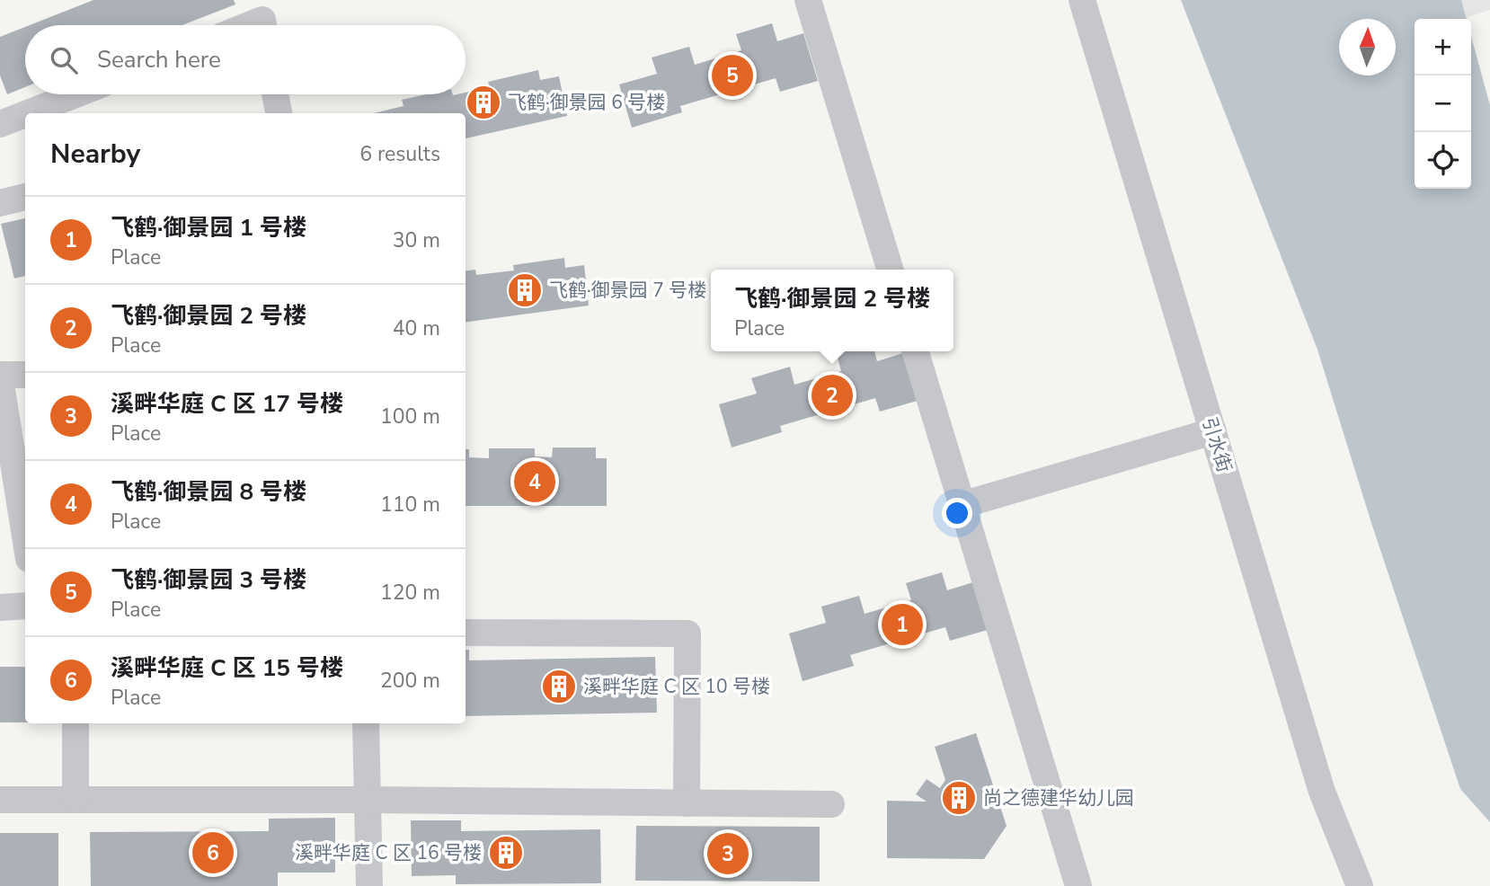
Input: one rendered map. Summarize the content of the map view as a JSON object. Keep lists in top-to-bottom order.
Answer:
{
  "streets": {
    "street": ["引水街"]
  },
  "places": {
    "building": [
      "飞鹤·御景园 6 号楼",
      "飞鹤·御景园 7 号楼",
      "溪畔华庭 C 区 10 号楼",
      "尚之德建华幼儿园",
      "溪畔华庭 C 区 16 号楼"
    ]
  },
  "north": "top",
  "page": {
    "map_buttons": ["+", "−"],
    "search": "Search here",
    "pins": [
      "5",
      "2",
      "4",
      "1",
      "6",
      "3"
    ],
    "heading": ["Nearby", "6 results"],
    "list": [
      {
        "mark": "1",
        "name": "飞鹤·御景园 1 号楼",
        "note": "Place",
        "value": "30 m"
      },
      {
        "mark": "2",
        "name": "飞鹤·御景园 2 号楼",
        "note": "Place",
        "value": "40 m"
      },
      {
        "mark": "3",
        "name": "溪畔华庭 C 区 17 号楼",
        "note": "Place",
        "value": "100 m"
      },
      {
        "mark": "4",
        "name": "飞鹤·御景园 8 号楼",
        "note": "Place",
        "value": "110 m"
      },
      {
        "mark": "5",
        "name": "飞鹤·御景园 3 号楼",
        "note": "Place",
        "value": "120 m"
      },
      {
        "mark": "6",
        "name": "溪畔华庭 C 区 15 号楼",
        "note": "Place",
        "value": "200 m"
      }
    ],
    "popup": ["飞鹤·御景园 2 号楼", "Place"]
  }
}
